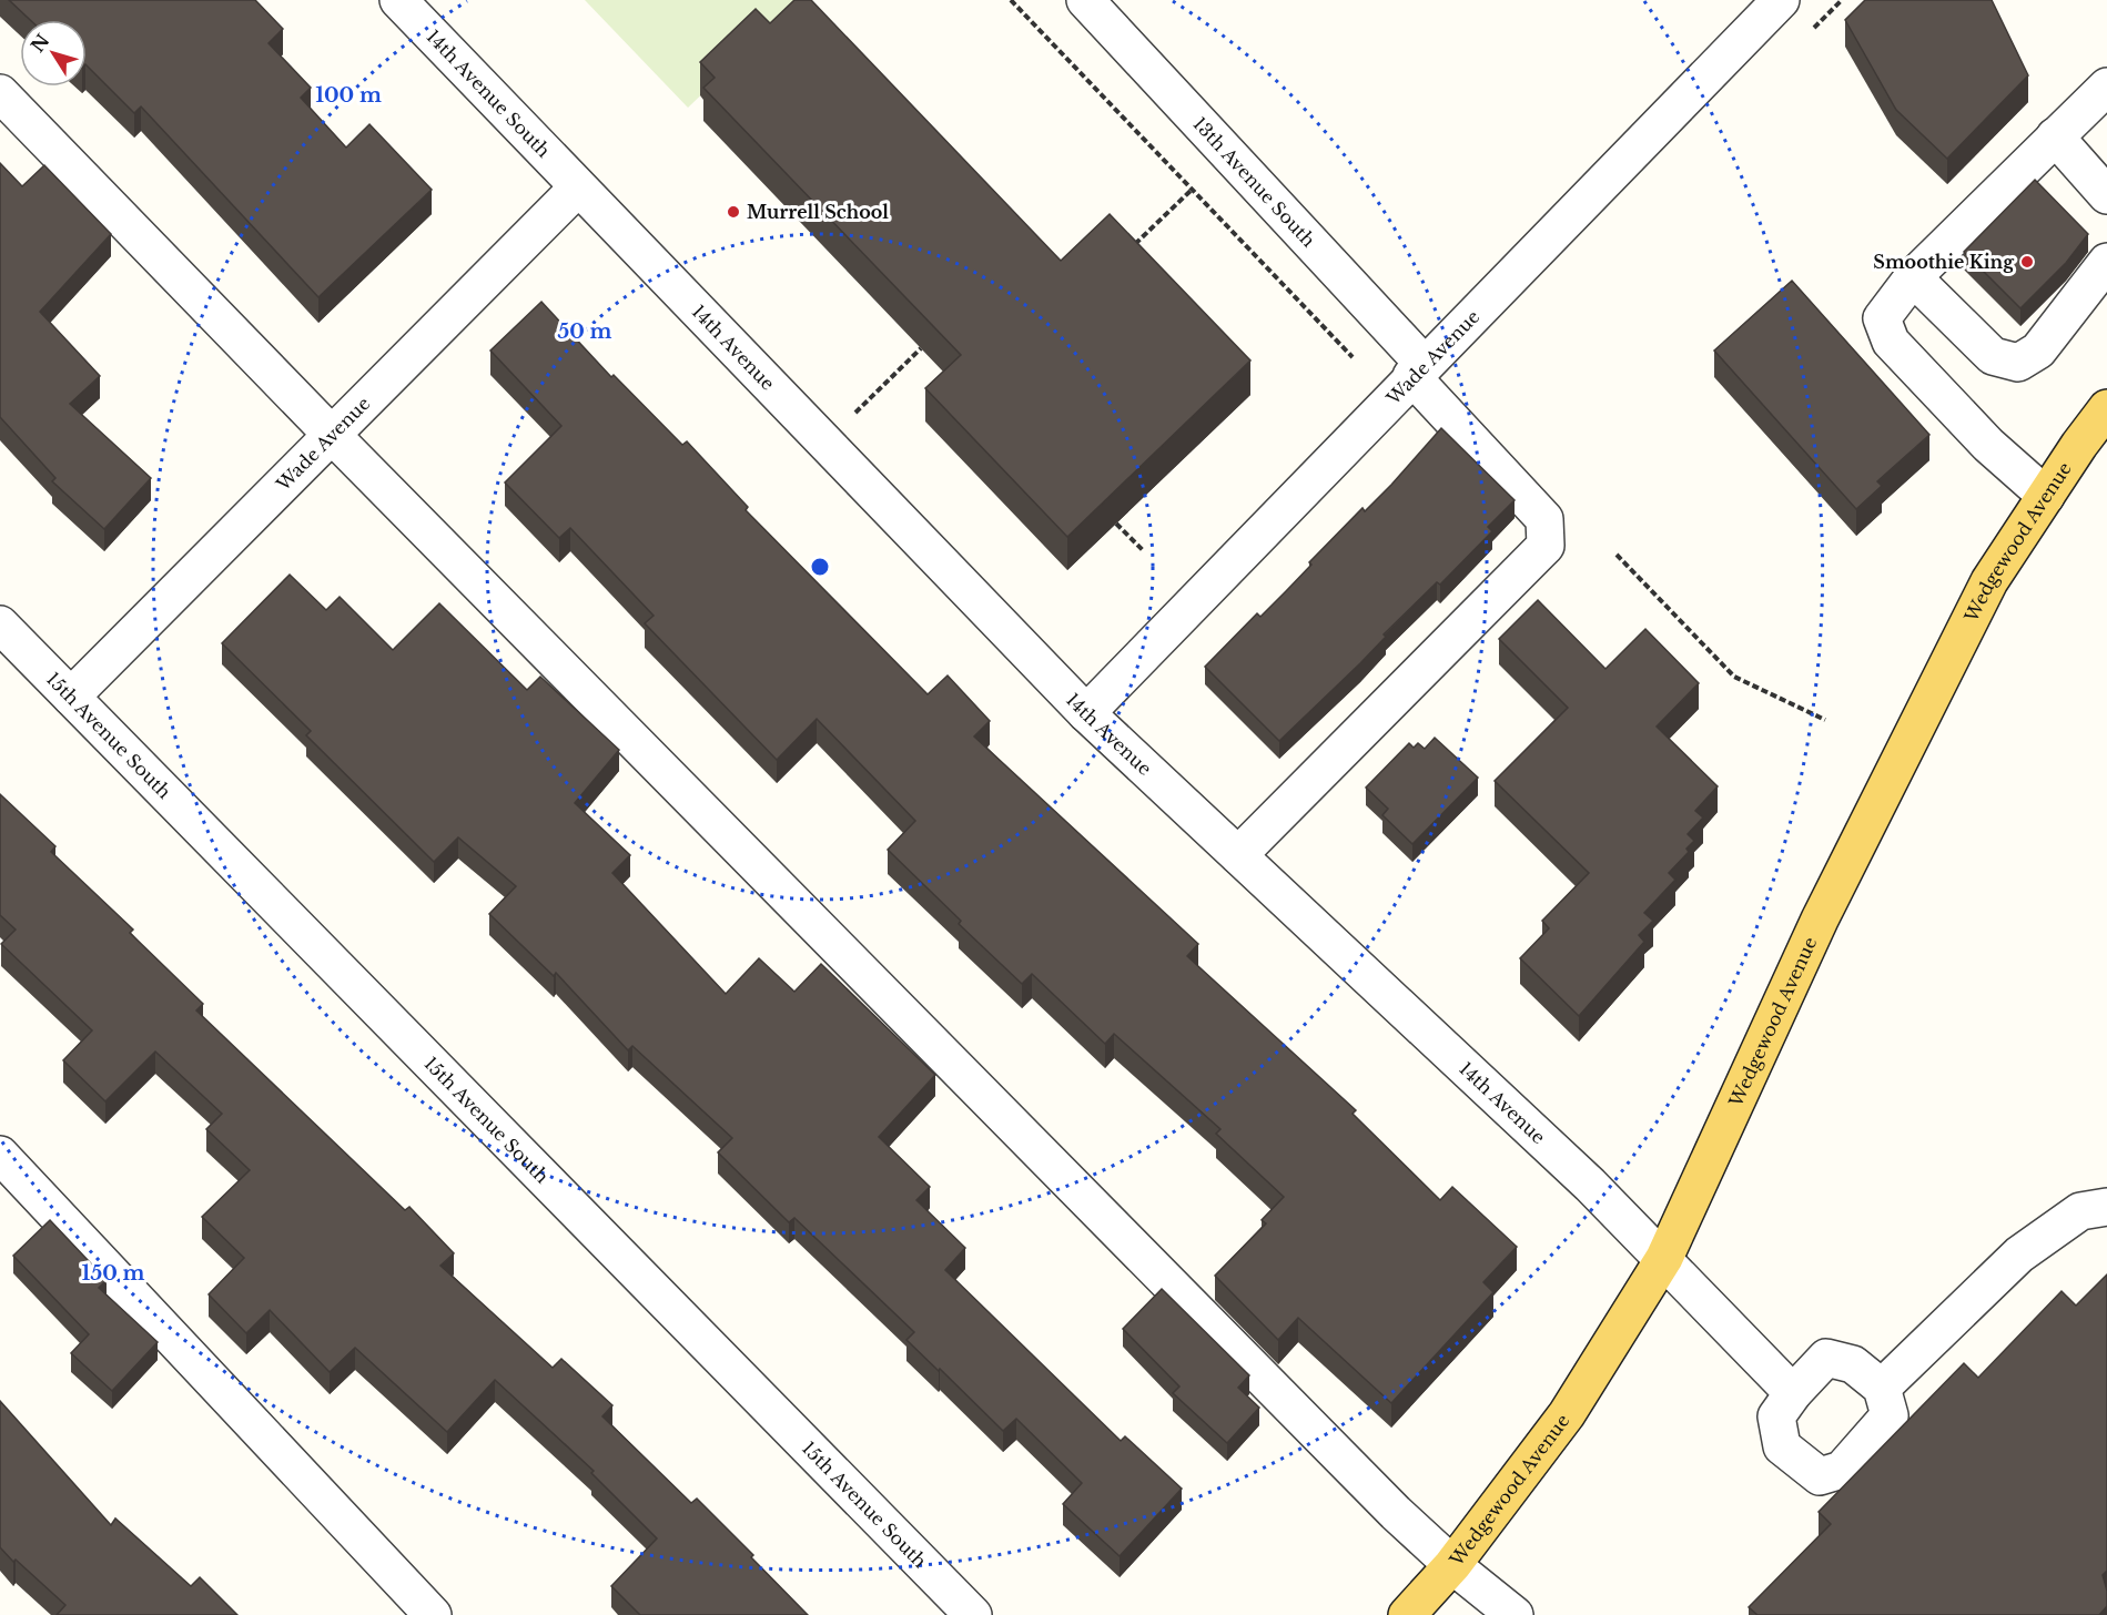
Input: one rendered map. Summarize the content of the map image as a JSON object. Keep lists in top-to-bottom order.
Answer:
{
  "streets": {
    "main road": ["Wedgewood Avenue"],
    "street": [
      "14th Avenue South",
      "13th Avenue South",
      "14th Avenue",
      "Wade Avenue",
      "15th Avenue South"
    ]
  },
  "crossings": [
    ["14th Avenue South", "14th Avenue"],
    ["14th Avenue South", "Wade Avenue"],
    ["13th Avenue South", "14th Avenue"],
    ["13th Avenue South", "Wade Avenue"],
    ["14th Avenue", "Wade Avenue"],
    ["14th Avenue", "Wedgewood Avenue"],
    ["Wade Avenue", "15th Avenue South"]
  ],
  "places": ["Murrell School", "Smoothie King"],
  "north": "top left",
  "rings": ["100 m", "50 m", "150 m"]
}
